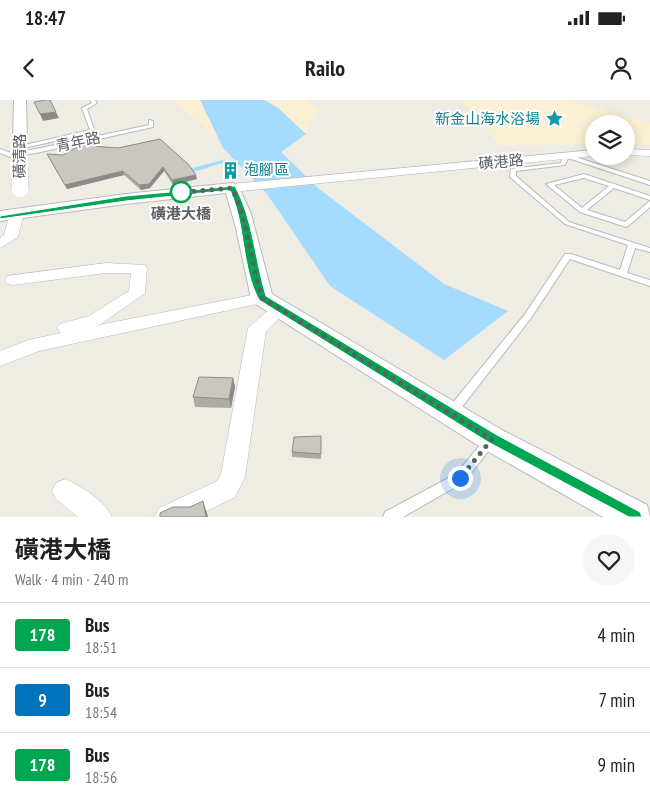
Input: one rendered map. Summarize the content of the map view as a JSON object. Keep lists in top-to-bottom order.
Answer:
{
  "streets": {
    "street": ["磺清路", "磺港路"],
    "lane": ["青年路"]
  },
  "places": {
    "place": ["新金山海水浴場"],
    "building": ["泡腳區"],
    "other": ["磺港大橋"]
  },
  "lines": ["bus line 178"],
  "page": {
    "status": "18:47",
    "header": "Railo",
    "heading": ["磺港大橋", "Walk · 4 min · 240 m"],
    "list": [
      {
        "mark": "178",
        "name": "Bus",
        "note": "18:51",
        "value": "4 min"
      },
      {
        "mark": "9",
        "name": "Bus",
        "note": "18:54",
        "value": "7 min"
      },
      {
        "mark": "178",
        "name": "Bus",
        "note": "18:56",
        "value": "9 min"
      }
    ]
  }
}
